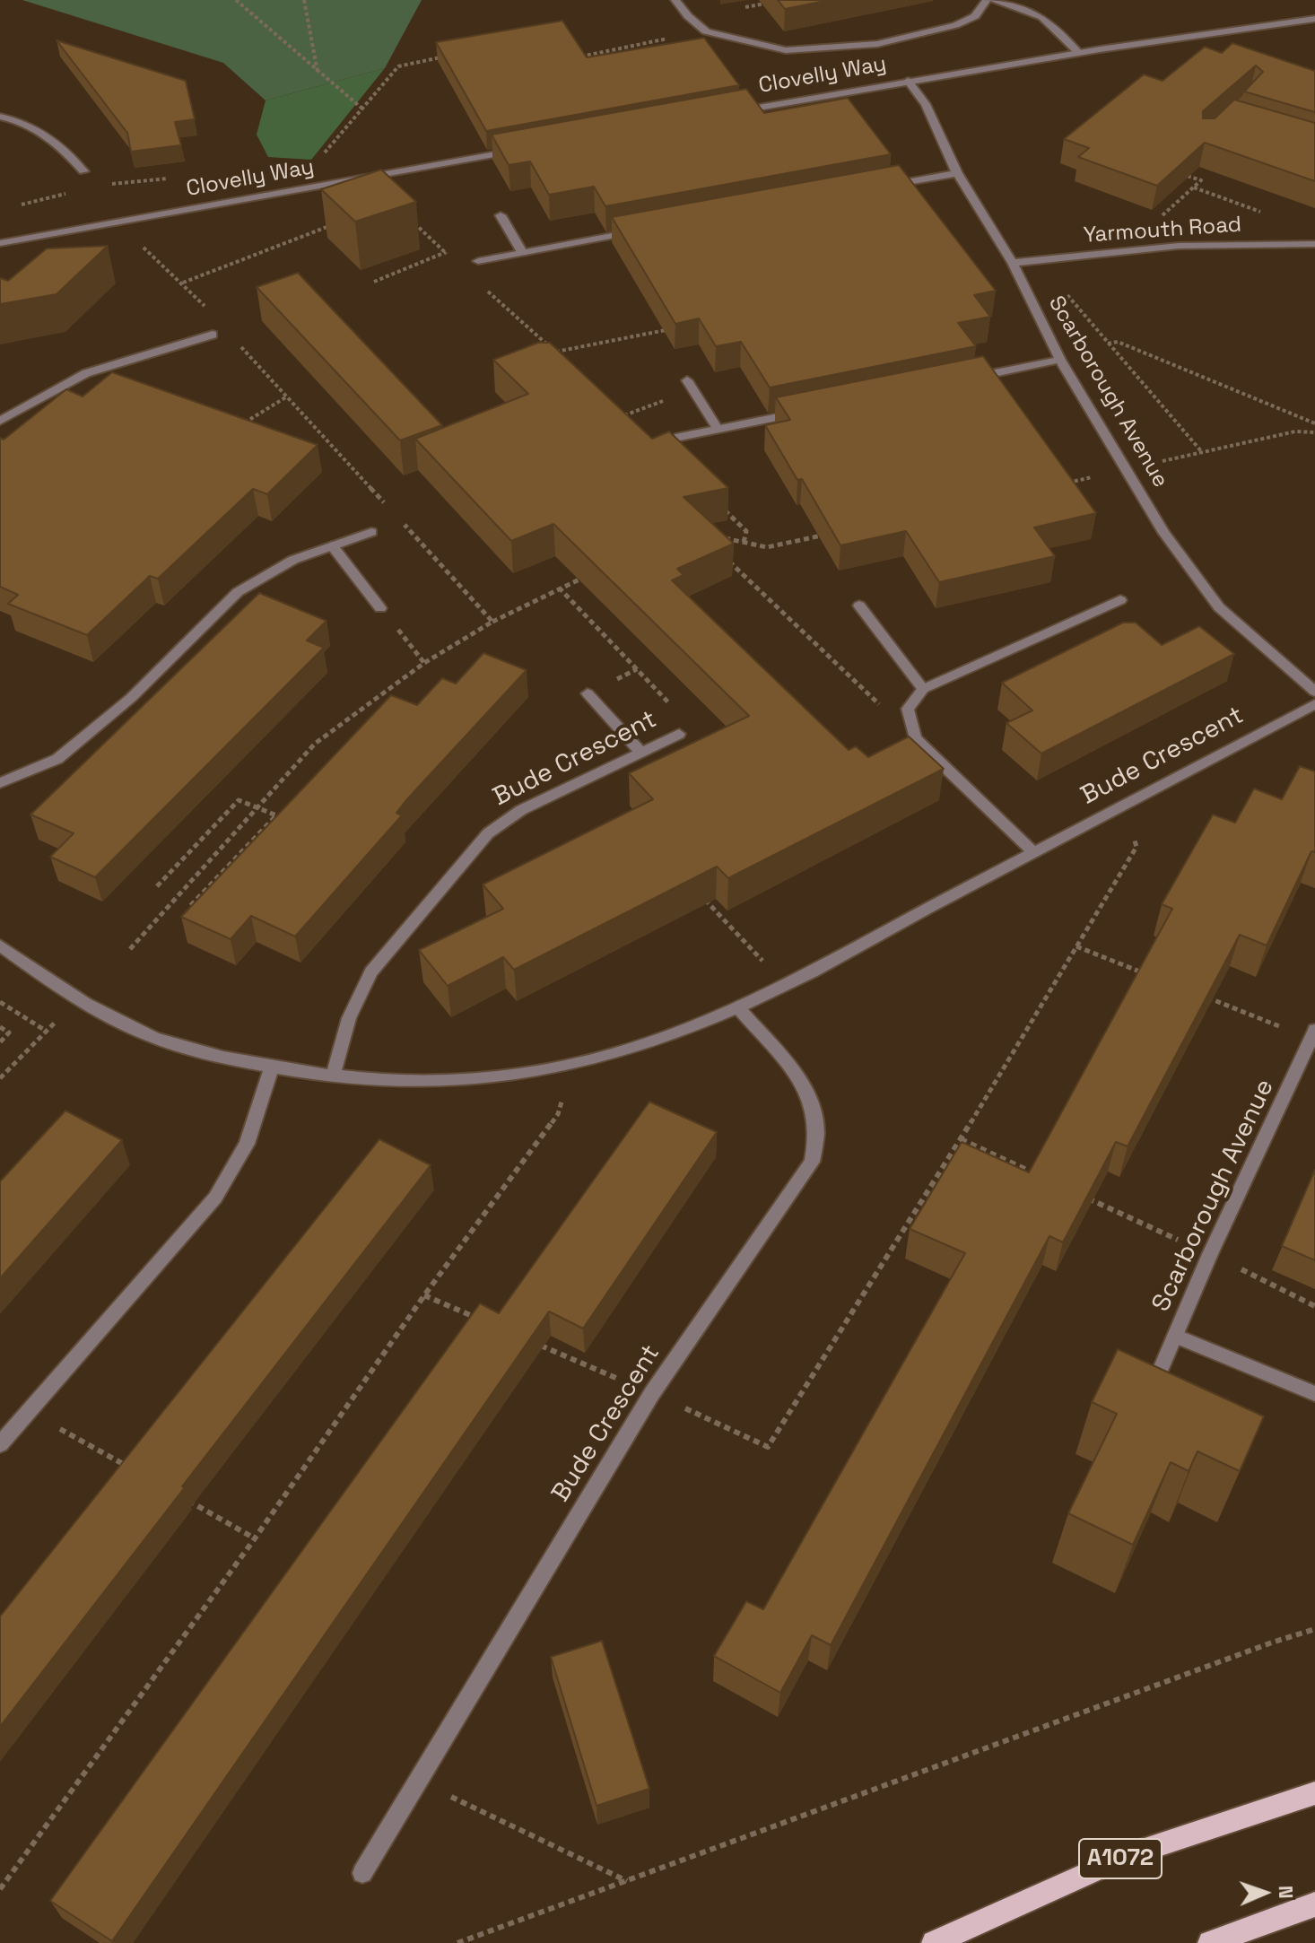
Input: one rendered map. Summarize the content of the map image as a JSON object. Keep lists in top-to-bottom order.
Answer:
{
  "streets": {
    "main road": ["A1072"],
    "street": [
      "Clovelly Way",
      "Yarmouth Road",
      "Scarborough Avenue",
      "Bude Crescent"
    ]
  },
  "crossings": [
    ["Clovelly Way", "Scarborough Avenue"],
    ["Yarmouth Road", "Scarborough Avenue"]
  ],
  "north": "right"
}
